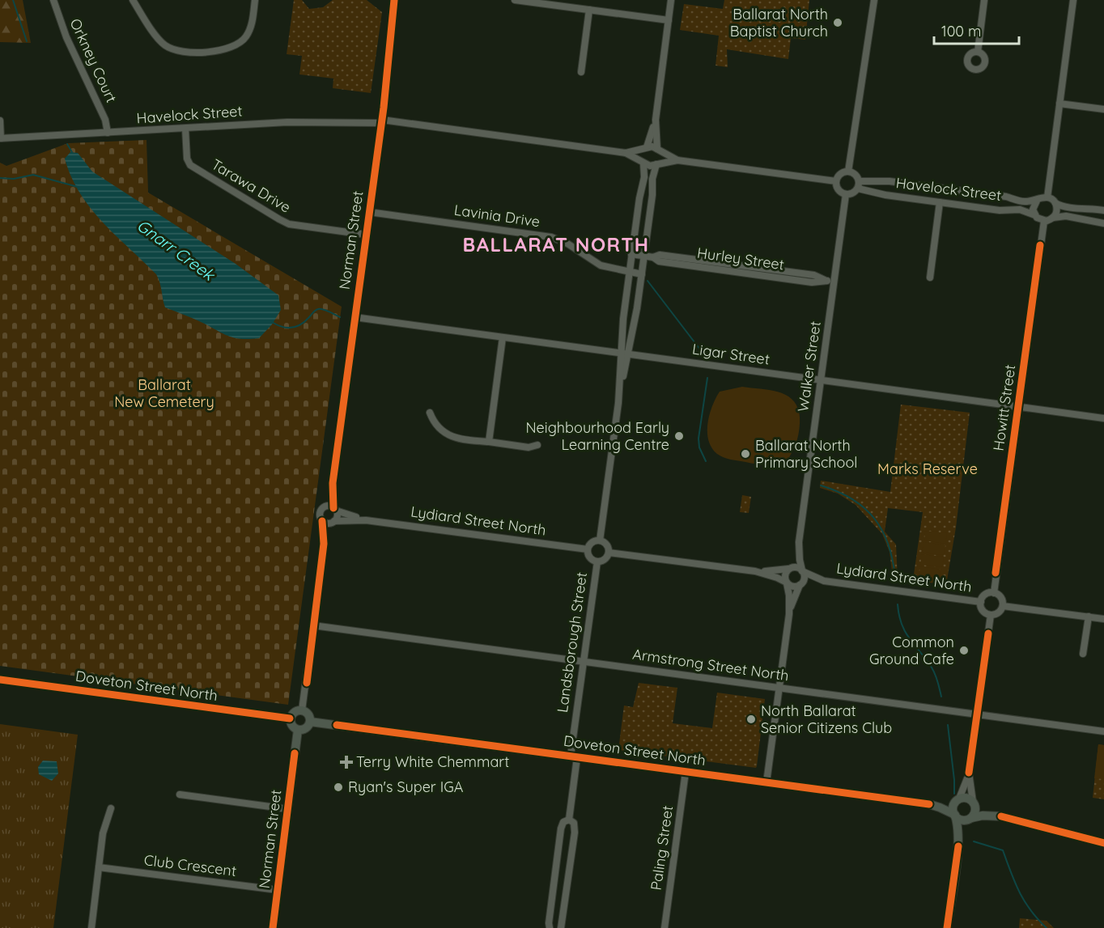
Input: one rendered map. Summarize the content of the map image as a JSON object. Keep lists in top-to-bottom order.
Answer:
{
  "streets": {
    "main road": ["Norman Street", "Doveton Street North"],
    "street": [
      "Orkney Court",
      "Havelock Street",
      "Tarawa Drive",
      "Lavinia Drive",
      "Hurley Street",
      "Ligar Street",
      "Walker Street",
      "Howitt Street",
      "Lydiard Street North",
      "Landsborough Street",
      "Armstrong Street North",
      "Paling Street",
      "Club Crescent"
    ]
  },
  "crossings": [
    ["Orkney Court", "Havelock Street"],
    ["Havelock Street", "Tarawa Drive"],
    ["Havelock Street", "Norman Street"],
    ["Havelock Street", "Walker Street"],
    ["Havelock Street", "Howitt Street"],
    ["Tarawa Drive", "Norman Street"],
    ["Lavinia Drive", "Norman Street"],
    ["Norman Street", "Ligar Street"],
    ["Norman Street", "Lydiard Street North"],
    ["Norman Street", "Doveton Street North"],
    ["Norman Street", "Club Crescent"],
    ["Hurley Street", "Walker Street"],
    ["Ligar Street", "Walker Street"],
    ["Ligar Street", "Howitt Street"],
    ["Walker Street", "Lydiard Street North"],
    ["Howitt Street", "Lydiard Street North"],
    ["Lydiard Street North", "Landsborough Street"],
    ["Landsborough Street", "Armstrong Street North"],
    ["Landsborough Street", "Doveton Street North"],
    ["Doveton Street North", "Paling Street"]
  ],
  "districts": ["BALLARAT NORTH"],
  "water": ["Gnarr Creek"],
  "parks": ["Ballarat New Cemetery", "Marks Reserve"],
  "places": {
    "other": [
      "Ballarat North Baptist Church",
      "Neighbourhood Early Learning Centre",
      "Ballarat North Primary School",
      "Common Ground Cafe",
      "North Ballarat Senior Citizens Club",
      "Ryan's Super IGA"
    ],
    "health": ["Terry White Chemmart"]
  },
  "scale_bar": "100 m"
}
